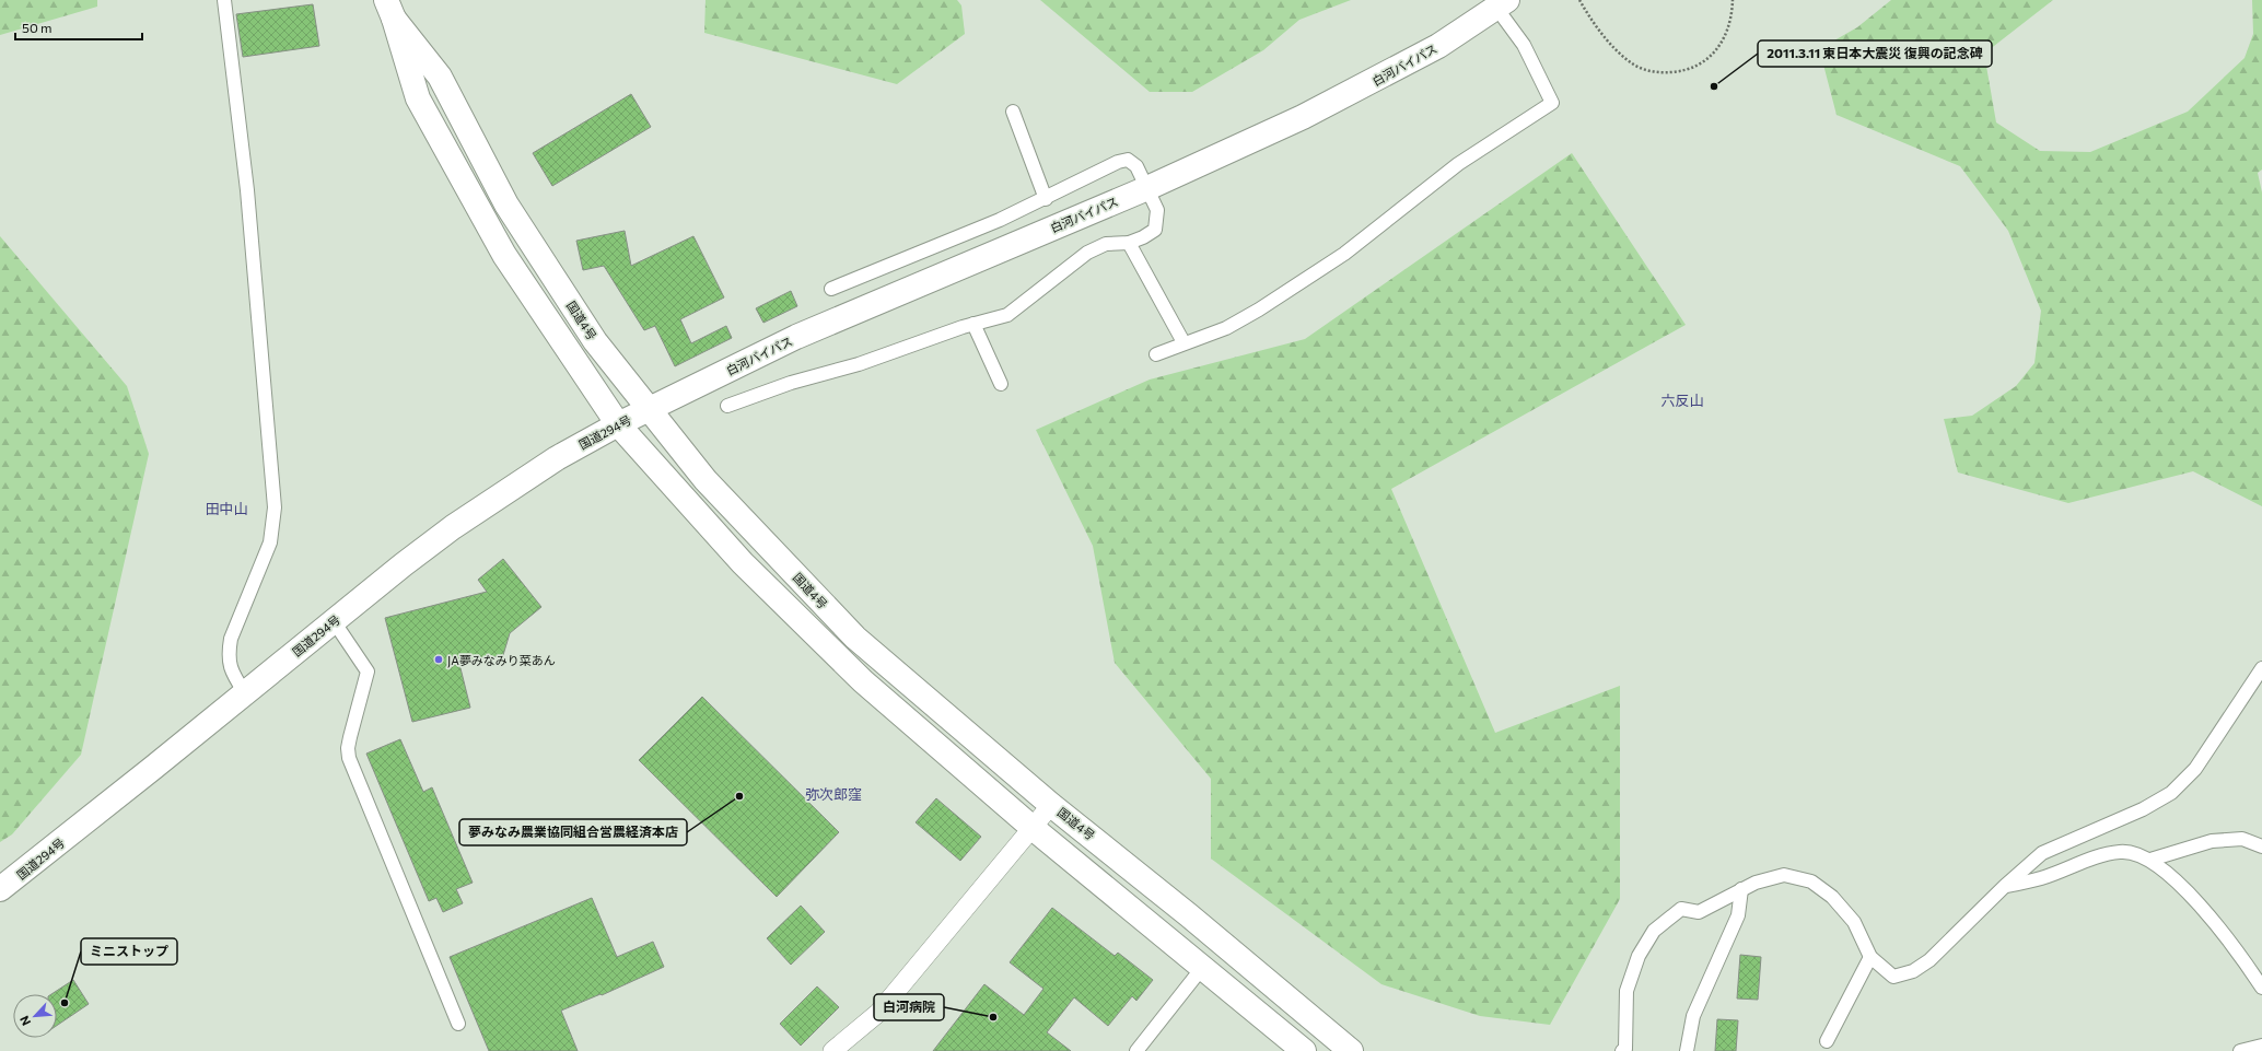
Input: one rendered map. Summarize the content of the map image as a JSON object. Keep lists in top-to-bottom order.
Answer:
{
  "streets": {
    "highway": ["白河バイパス", "国道4号", "国道294号"]
  },
  "crossings": [
    ["白河バイパス", "国道4号"],
    ["白河バイパス", "国道294号"],
    ["国道4号", "国道294号"]
  ],
  "districts": ["六反山", "田中山", "弥次郎窪"],
  "places": [
    "2011.3.11 東日本大震災 復興の記念碑",
    "JA夢みなみり菜あん",
    "夢みなみ農業協同組合営農経済本店",
    "ミニストップ",
    "白河病院"
  ],
  "scale_bar": "50 m",
  "north": "bottom left"
}
